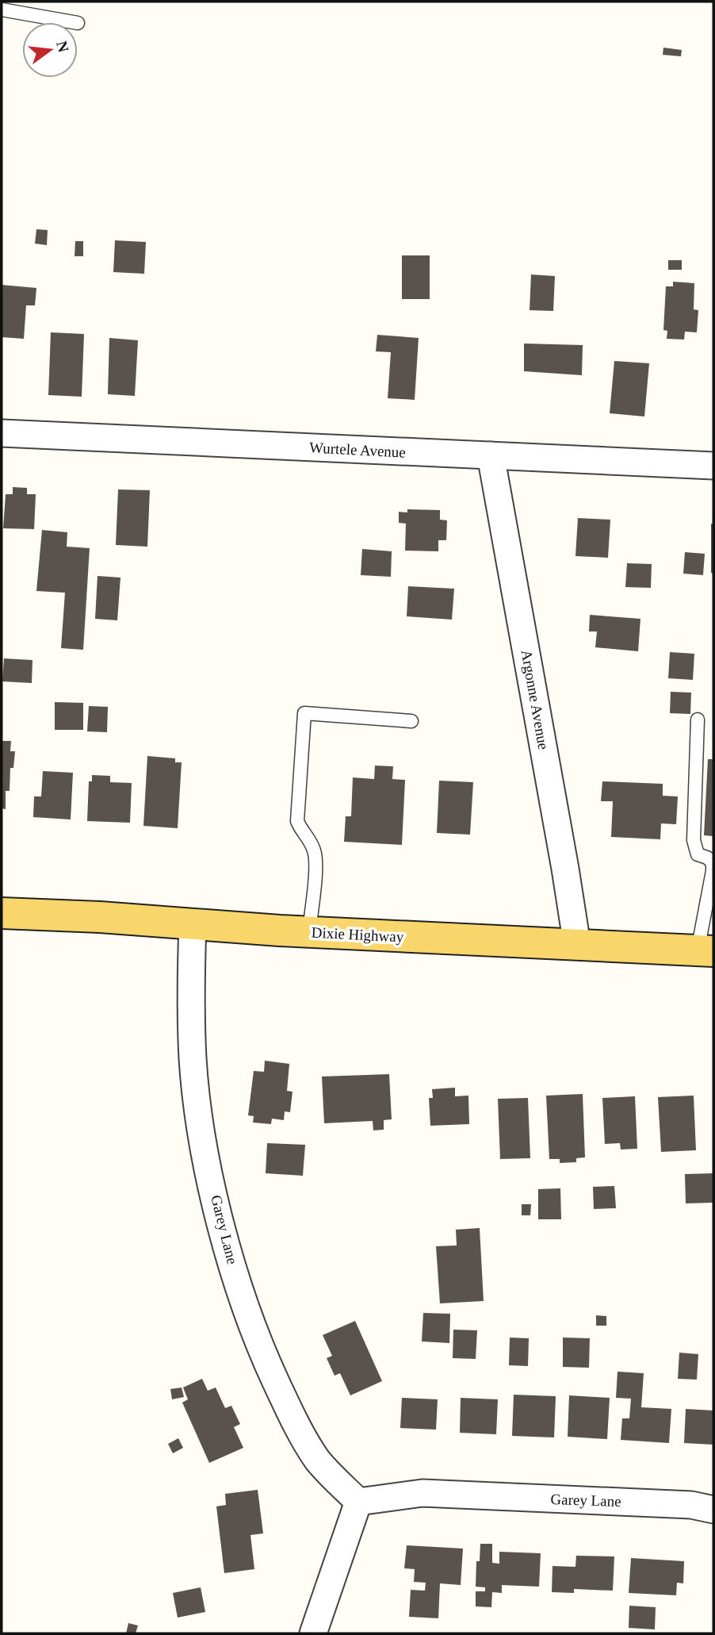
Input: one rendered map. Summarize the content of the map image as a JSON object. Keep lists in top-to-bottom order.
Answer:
{
  "streets": {
    "main road": ["Dixie Highway"],
    "street": ["Wurtele Avenue", "Argonne Avenue", "Garey Lane"]
  },
  "crossings": [
    ["Wurtele Avenue", "Argonne Avenue"],
    ["Argonne Avenue", "Dixie Highway"],
    ["Dixie Highway", "Garey Lane"]
  ],
  "north": "right"
}
